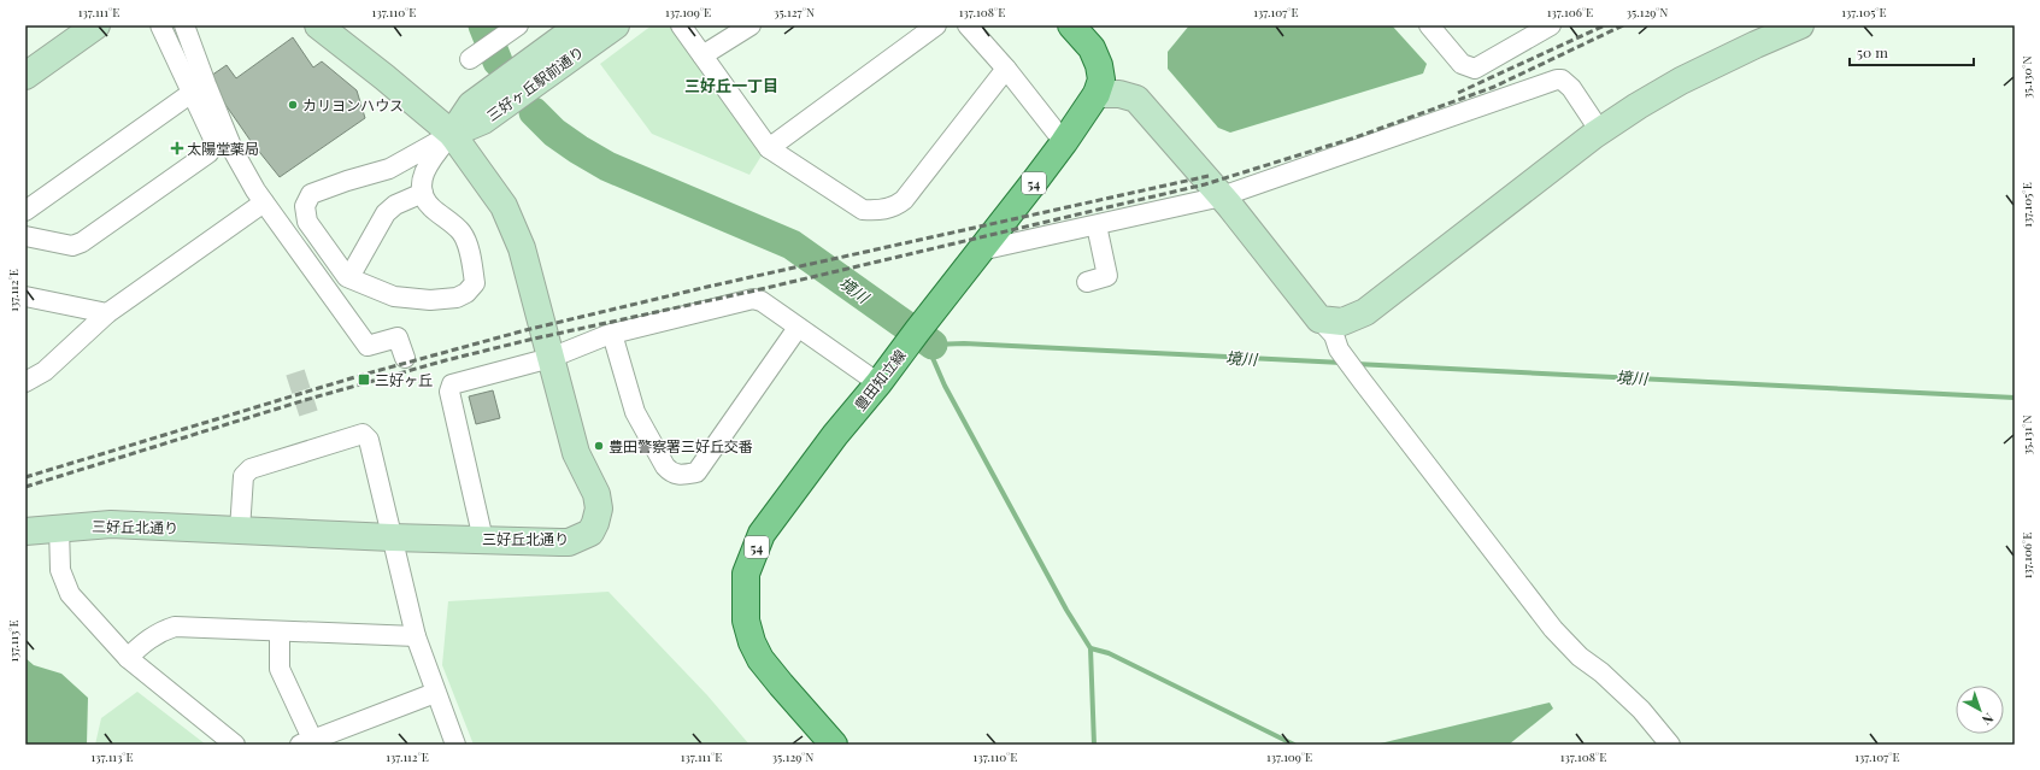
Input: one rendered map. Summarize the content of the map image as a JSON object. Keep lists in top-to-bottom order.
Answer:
{
  "streets": {
    "main road": ["54", "豊田知立線"],
    "street": ["三好ヶ丘駅前通り", "三好丘北通り"]
  },
  "crossings": [
    ["三好ヶ丘駅前通り", "三好丘北通り"]
  ],
  "districts": ["三好丘一丁目"],
  "water": ["境川"],
  "places": {
    "other": ["カリヨンハウス", "豊田警察署三好丘交番"],
    "health": ["太陽堂薬局"],
    "transit": ["三好ヶ丘"]
  },
  "scale_bar": "50 m",
  "north": "bottom right",
  "coordinates": [
    "137.111°E",
    "137.110°E",
    "137.109°E",
    "35.127°N",
    "137.108°E",
    "137.107°E",
    "137.106°E",
    "35.129°N",
    "137.105°E",
    "35.130°N",
    "137.112°E",
    "35.131°N",
    "137.113°E"
  ]
}
